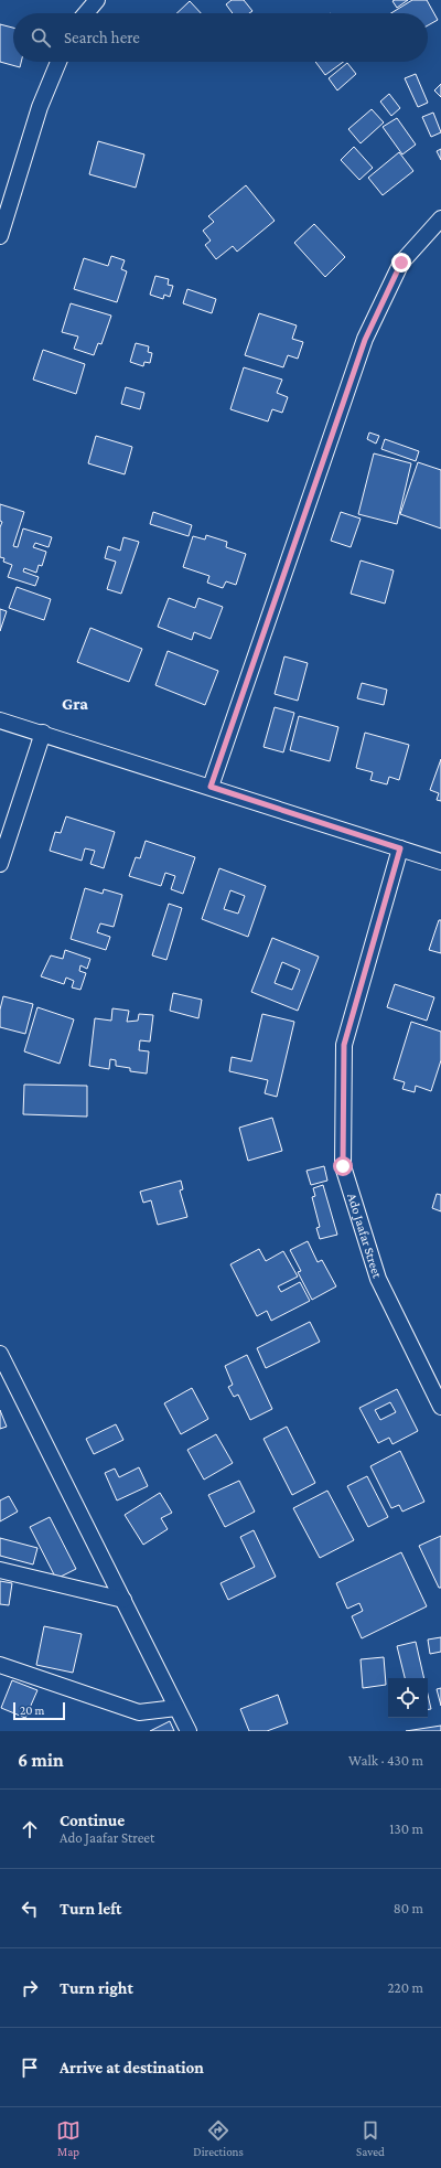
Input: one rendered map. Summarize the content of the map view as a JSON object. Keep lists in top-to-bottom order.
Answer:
{
  "streets": {
    "street": ["Ado Jaafar Street"]
  },
  "districts": ["Gra"],
  "scale_bar": "20 m",
  "page": {
    "search": "Search here",
    "scale": "20 m",
    "heading": ["6 min", "Walk · 430 m"],
    "list": [
      ["Continue", "Ado Jaafar Street", "130 m"],
      ["Turn left", "80 m"],
      ["Turn right", "220 m"],
      "Arrive at destination"
    ],
    "nav": ["Map", "Directions", "Saved"]
  }
}
